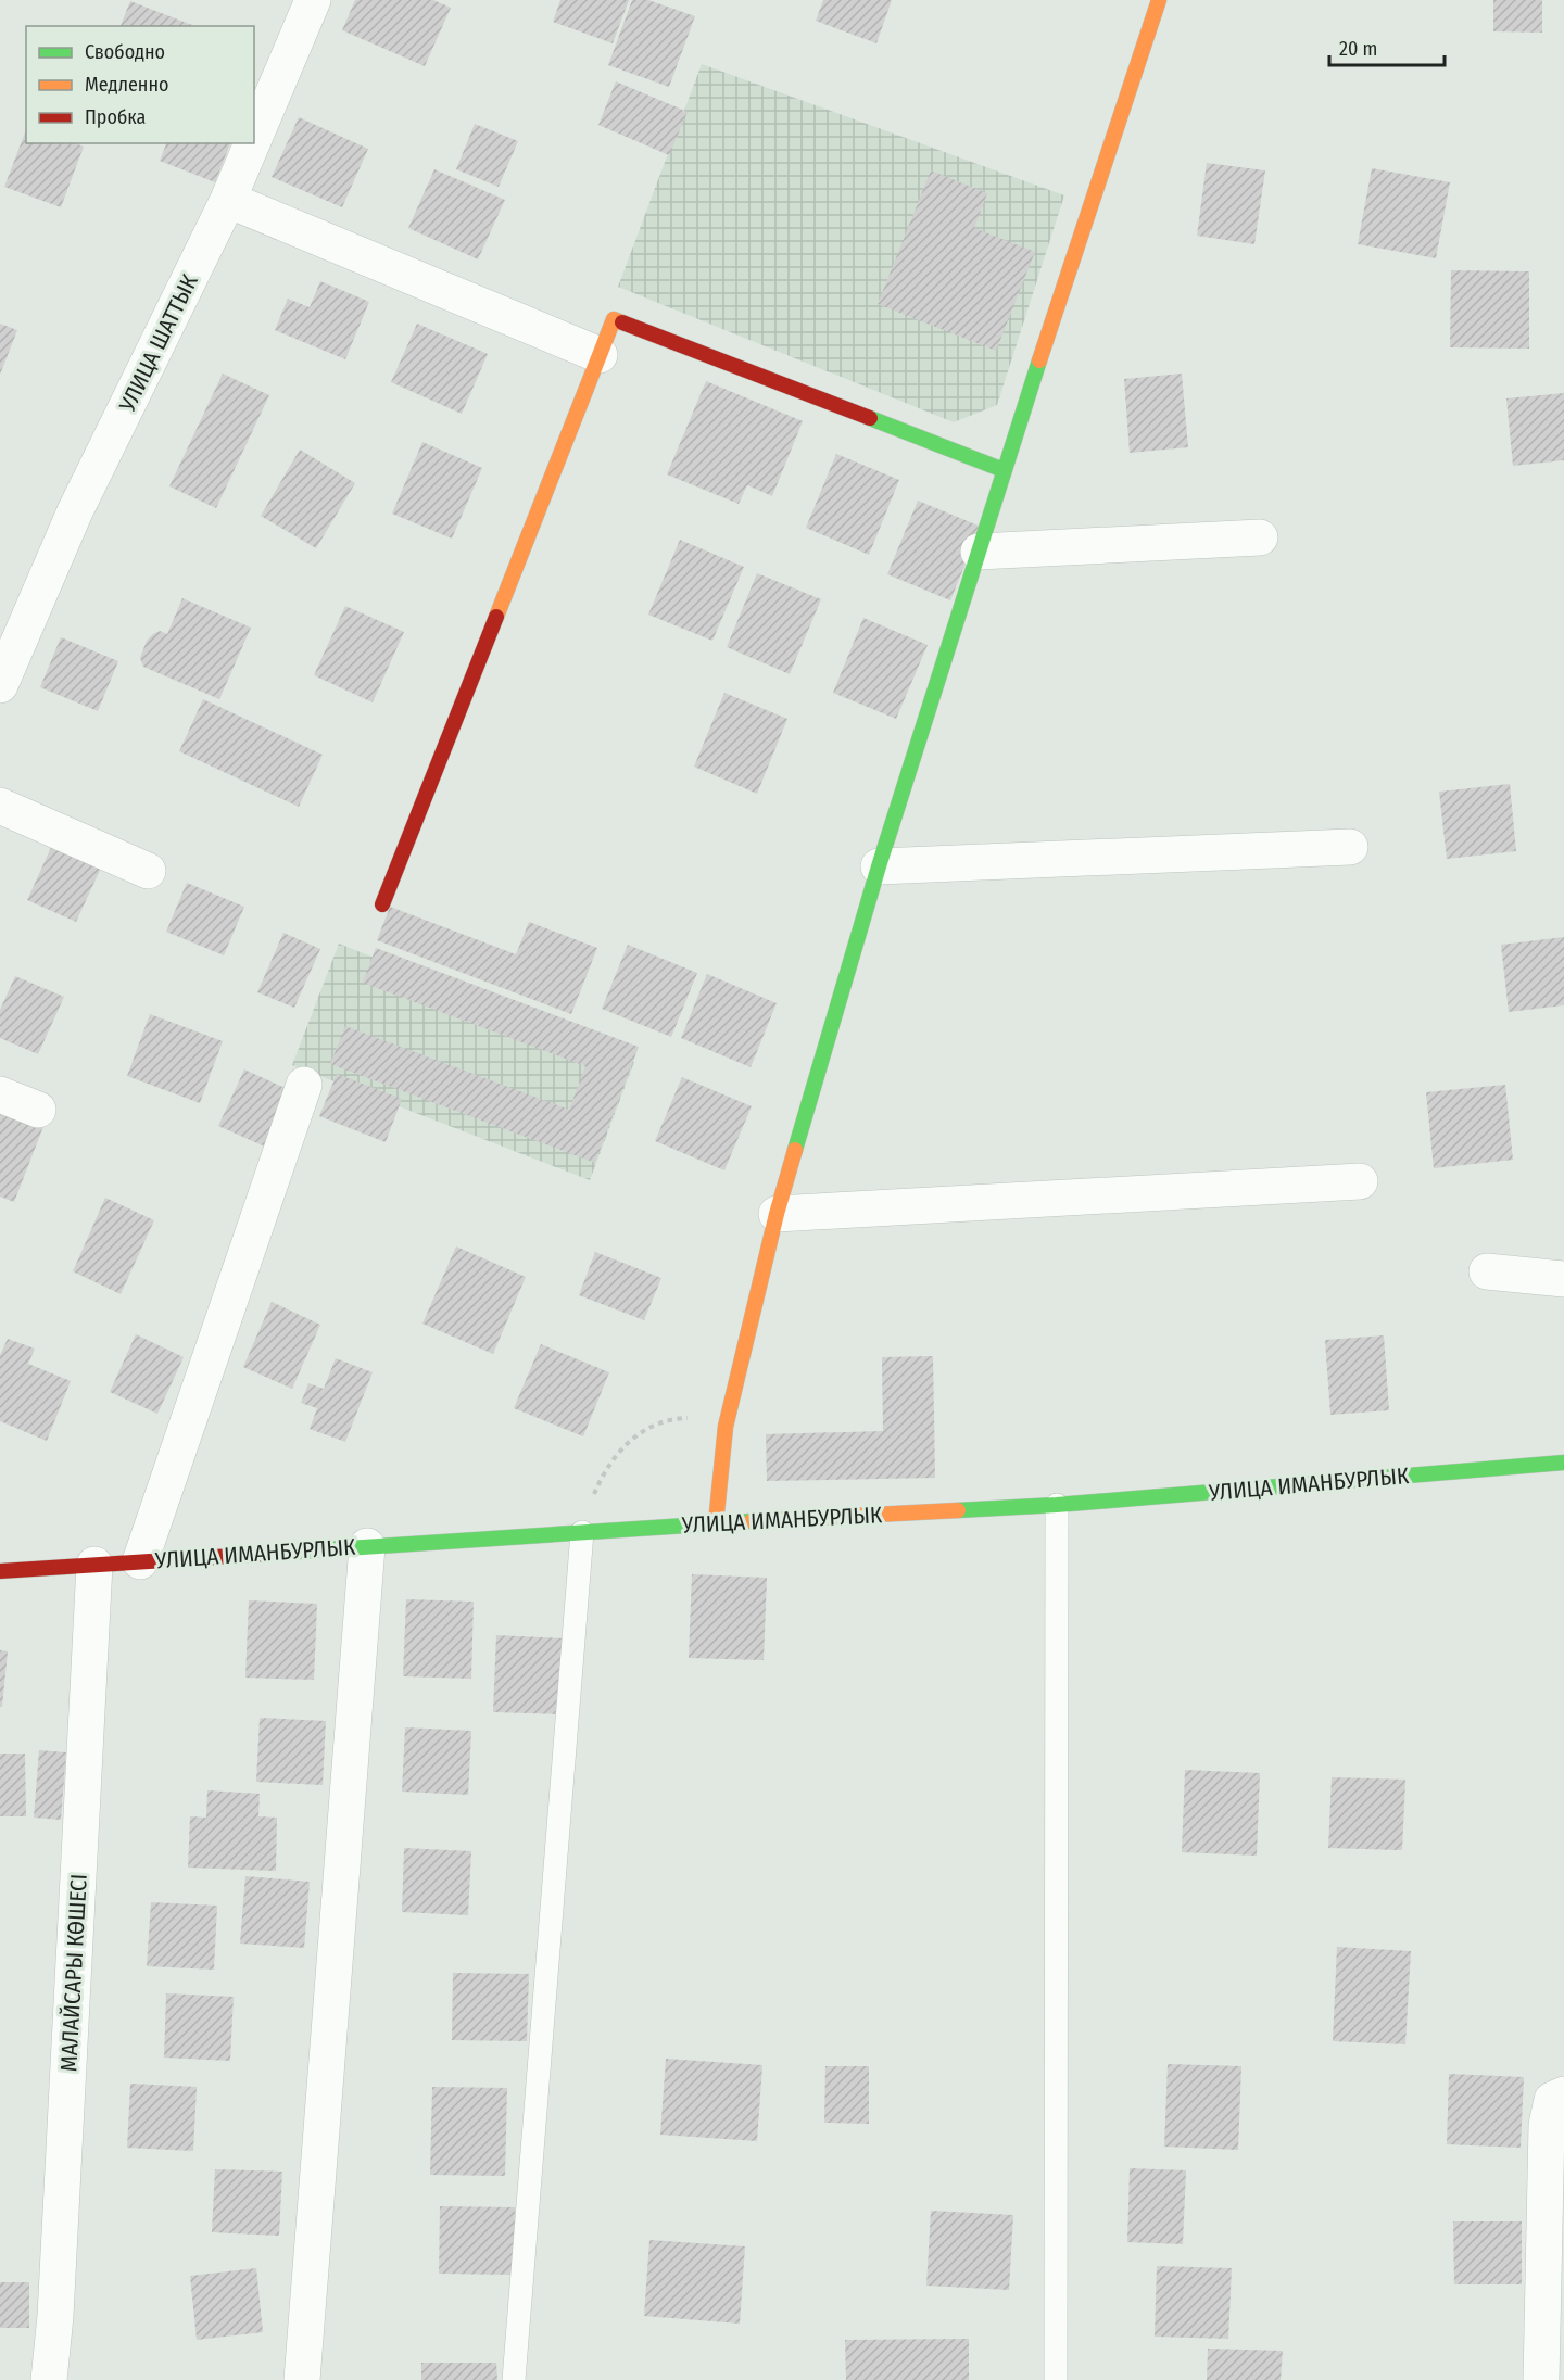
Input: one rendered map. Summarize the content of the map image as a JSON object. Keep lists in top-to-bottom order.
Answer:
{
  "streets": {
    "street": ["УЛИЦА ШАТТЫК", "УЛИЦА ИМАНБУРЛЫК", "МАЛАЙСАРЫ КӨШЕСІ"]
  },
  "crossings": [
    ["УЛИЦА ИМАНБУРЛЫК", "МАЛАЙСАРЫ КӨШЕСІ"]
  ],
  "legend": ["Свободно", "Медленно", "Пробка"],
  "scale_bar": "20 m"
}
